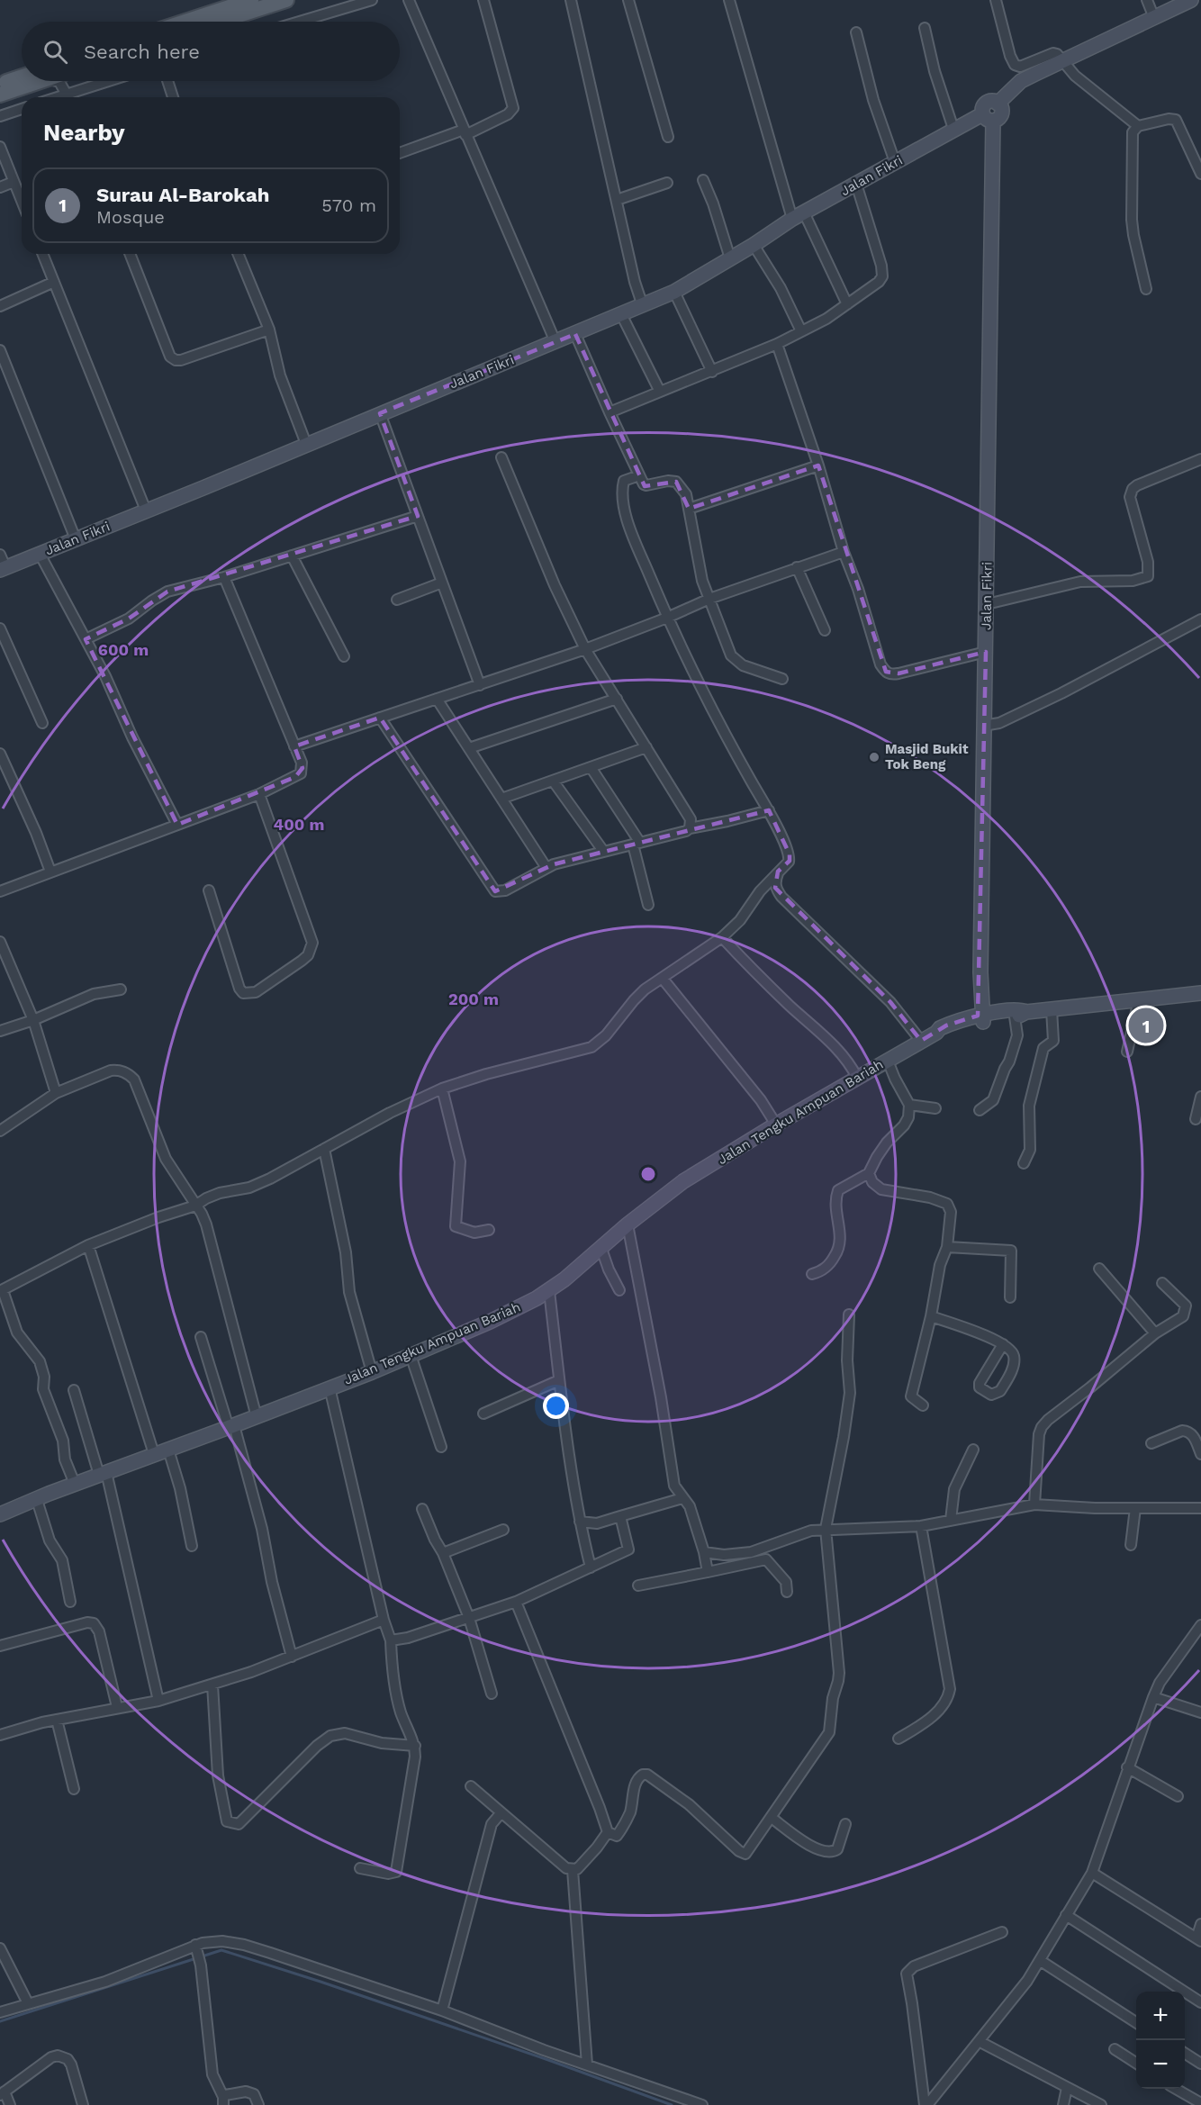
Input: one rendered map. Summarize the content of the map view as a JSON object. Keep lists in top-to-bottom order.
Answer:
{
  "streets": {
    "street": ["Jalan Fikri", "Jalan Tengku Ampuan Bariah"]
  },
  "crossings": [
    ["Jalan Fikri", "Jalan Tengku Ampuan Bariah"]
  ],
  "places": ["Masjid Bukit Tok Beng"],
  "page": {
    "search": "Search here",
    "heading": "Nearby",
    "list": [
      {
        "mark": "1",
        "name": "Surau Al-Barokah",
        "note": "Mosque",
        "value": "570 m"
      }
    ],
    "pins": "1",
    "map_buttons": ["+", "−"]
  },
  "rings": ["600 m", "400 m", "200 m"]
}
